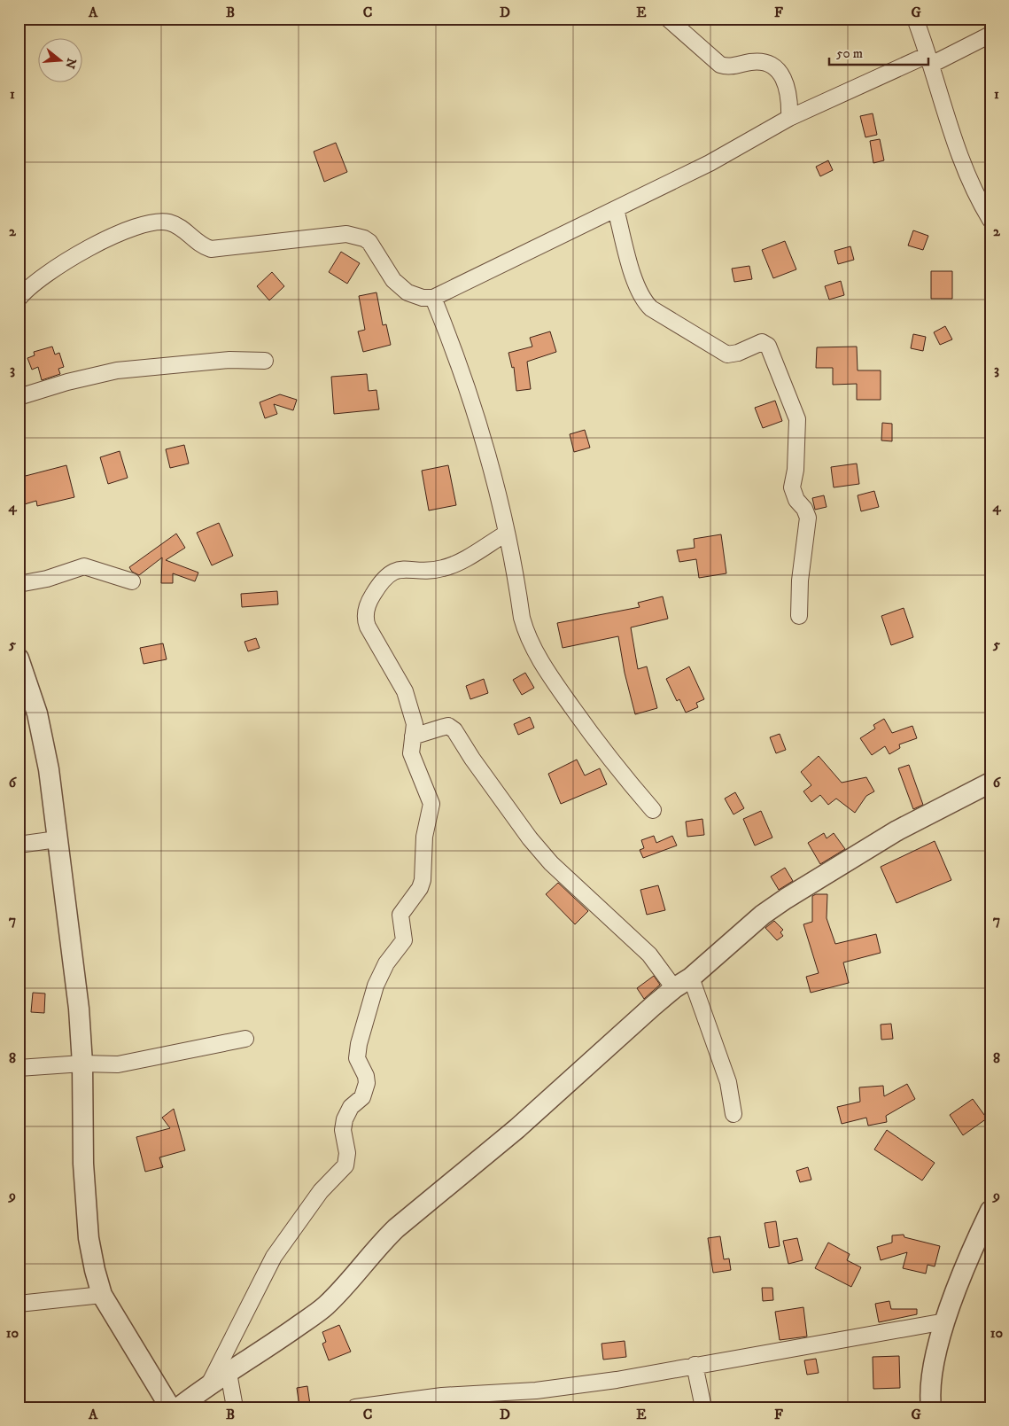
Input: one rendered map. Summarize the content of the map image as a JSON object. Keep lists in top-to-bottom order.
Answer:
{
  "scale_bar": "50 m",
  "north": "right",
  "grid": {
    "columns": [
      "A",
      "B",
      "C",
      "D",
      "E",
      "F",
      "G"
    ],
    "rows": [
      "1",
      "2",
      "3",
      "4",
      "5",
      "6",
      "7",
      "8",
      "9",
      "10"
    ]
  }
}
